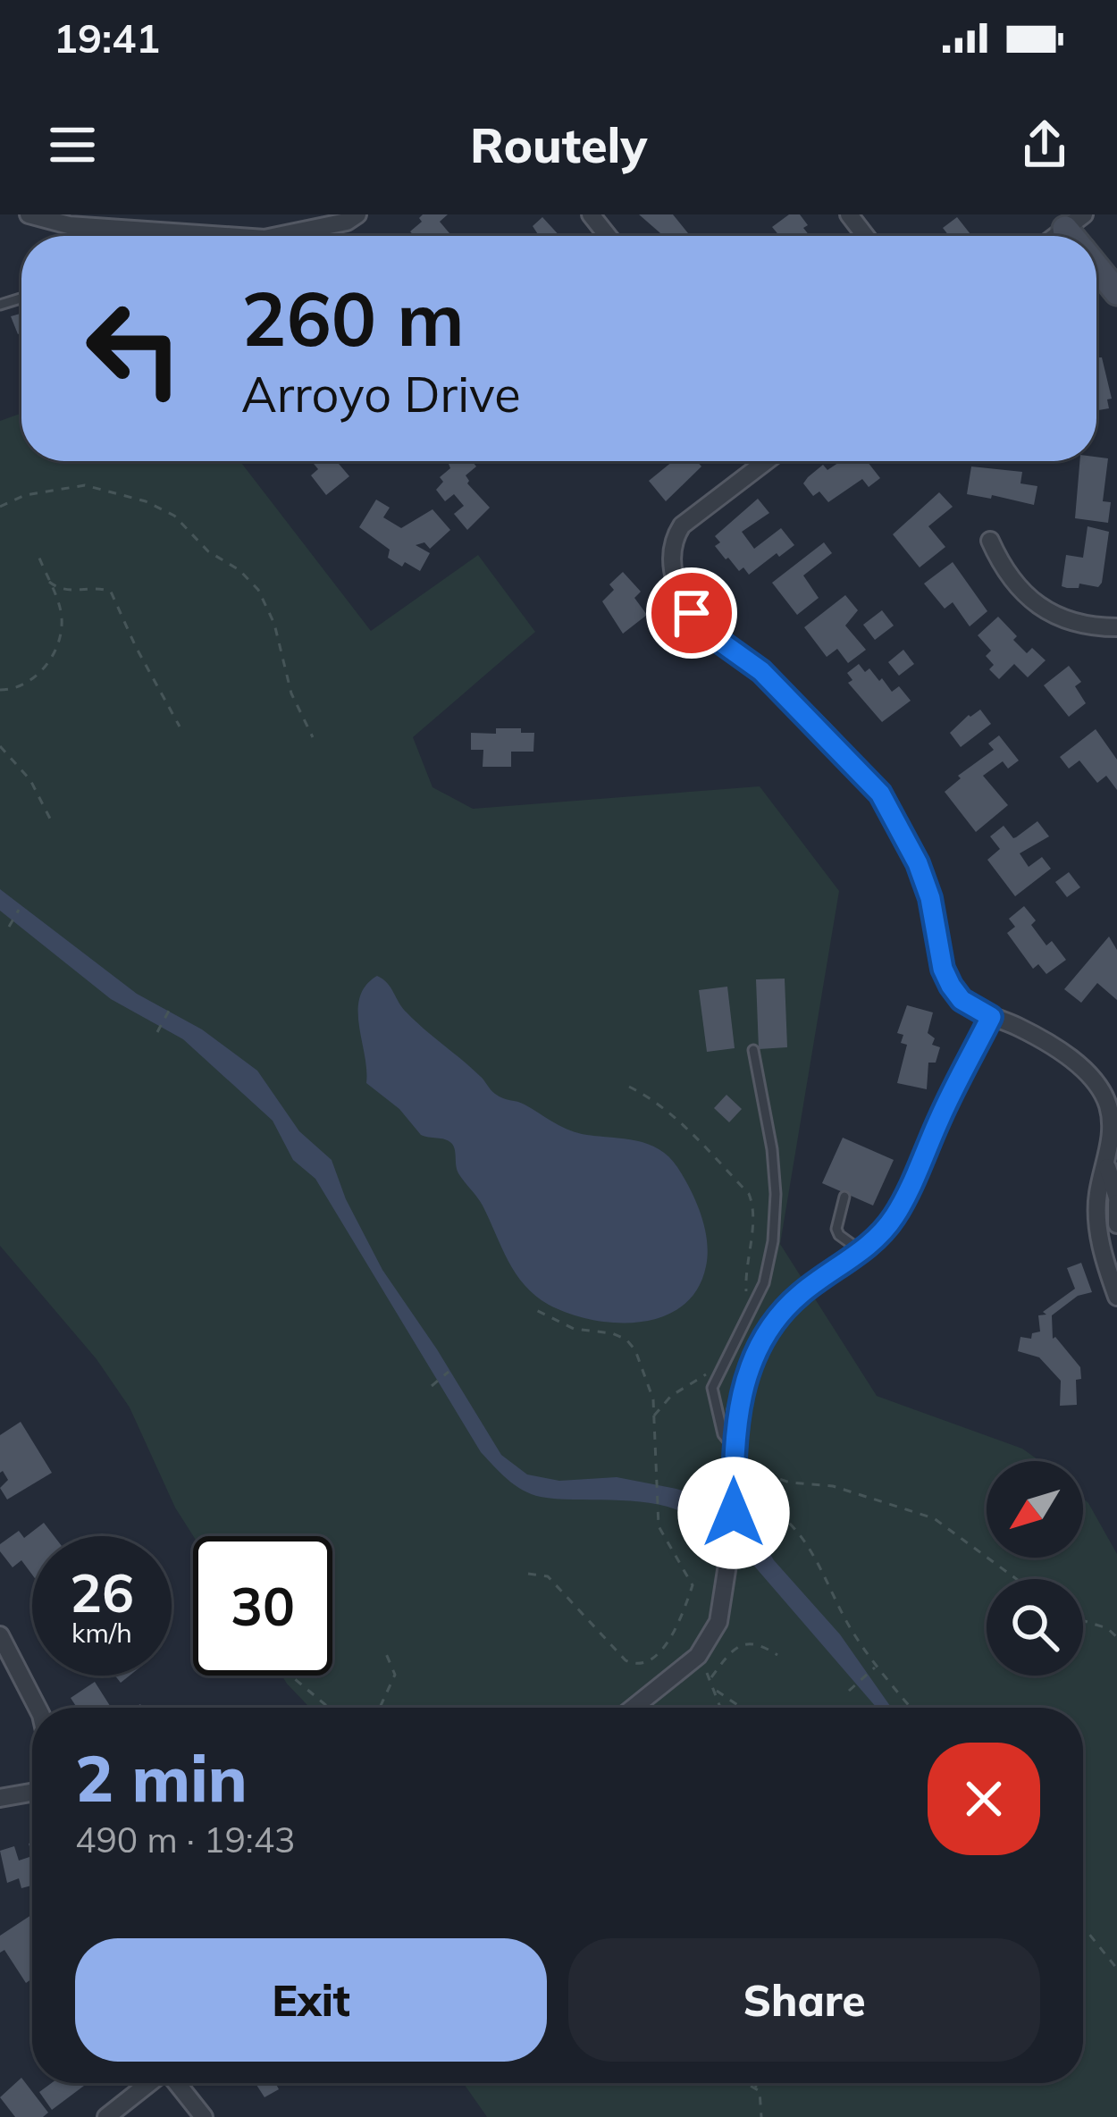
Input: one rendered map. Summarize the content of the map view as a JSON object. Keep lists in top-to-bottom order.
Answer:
{
  "north": "bottom left",
  "page": {
    "status": "19:41",
    "header": "Routely",
    "turn": ["260 m", "Arroyo Drive"],
    "speed": "26 km/h",
    "limit": "30",
    "heading": ["2 min", "490 m · 19:43"],
    "buttons": ["Exit", "Share"]
  }
}
